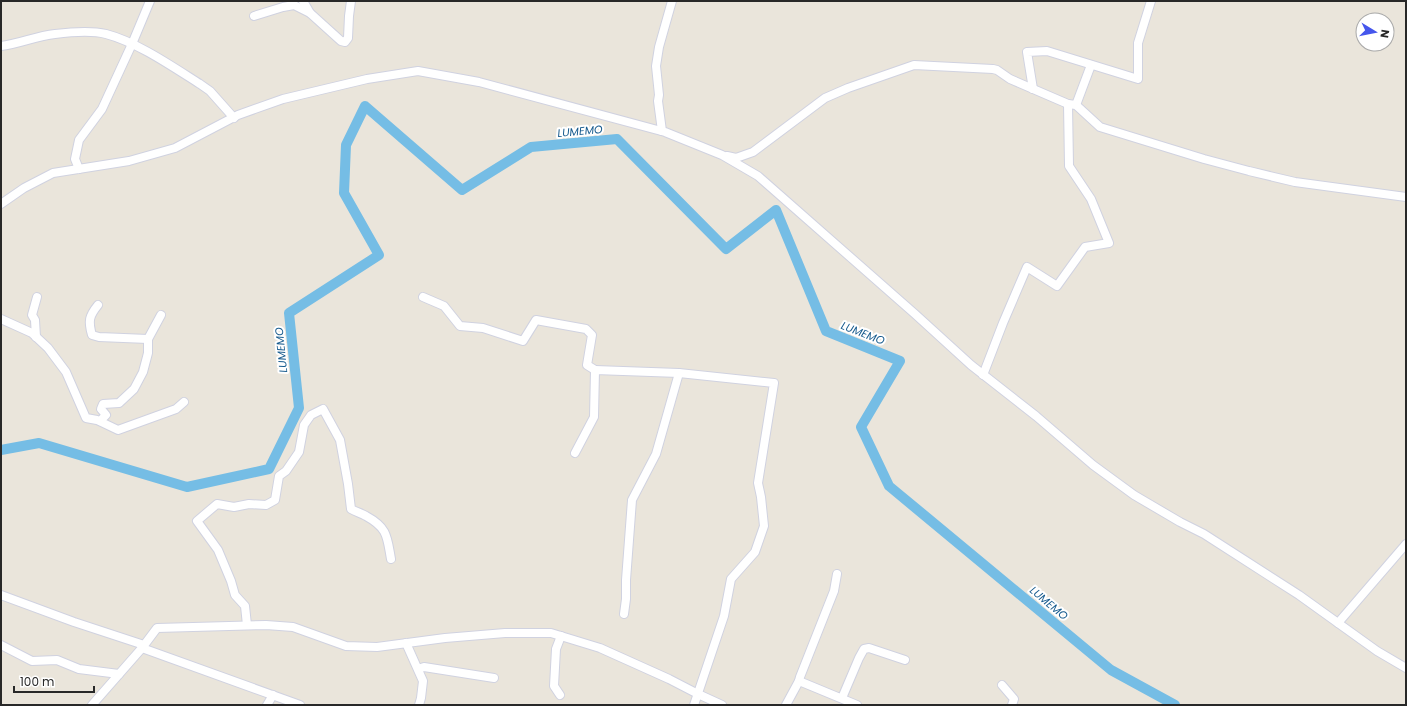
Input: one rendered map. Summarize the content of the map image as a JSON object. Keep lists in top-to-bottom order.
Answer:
{
  "water": ["LUMEMO"],
  "scale_bar": "100 m",
  "north": "right"
}
